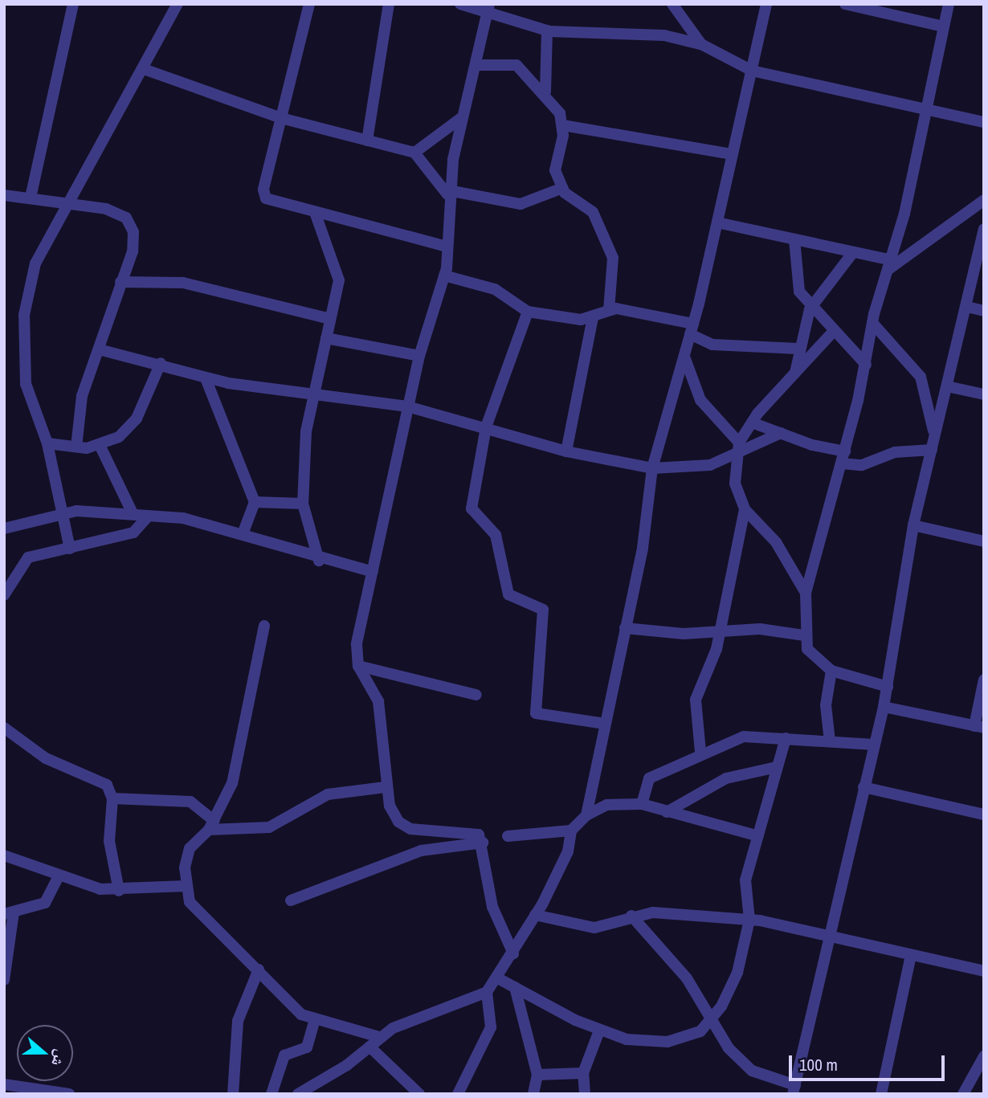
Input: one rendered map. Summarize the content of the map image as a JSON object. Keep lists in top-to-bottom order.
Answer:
{
  "scale_bar": "100 m",
  "north": "right"
}
